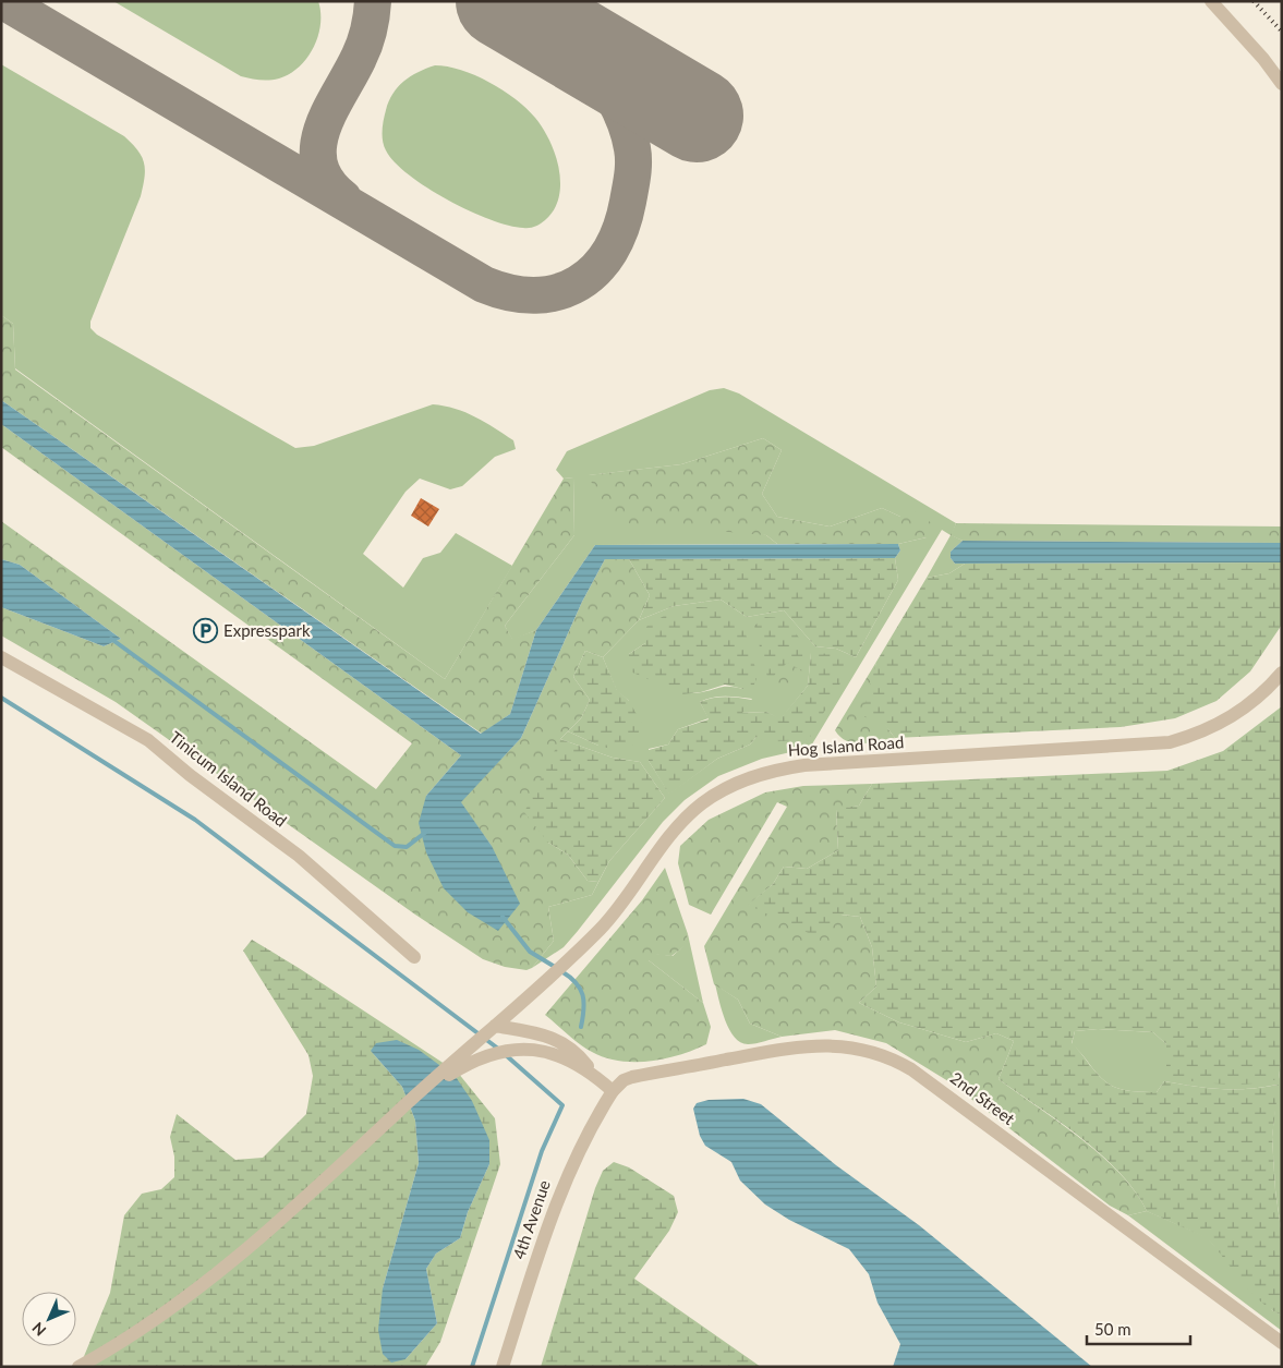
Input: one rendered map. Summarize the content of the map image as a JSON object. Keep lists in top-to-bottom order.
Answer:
{
  "streets": {
    "street": [
      "Hog Island Road",
      "Tinicum Island Road",
      "2nd Street",
      "4th Avenue"
    ]
  },
  "crossings": [
    ["2nd Street", "4th Avenue"]
  ],
  "places": {
    "parking": ["Expresspark"]
  },
  "scale_bar": "50 m",
  "north": "bottom left"
}
